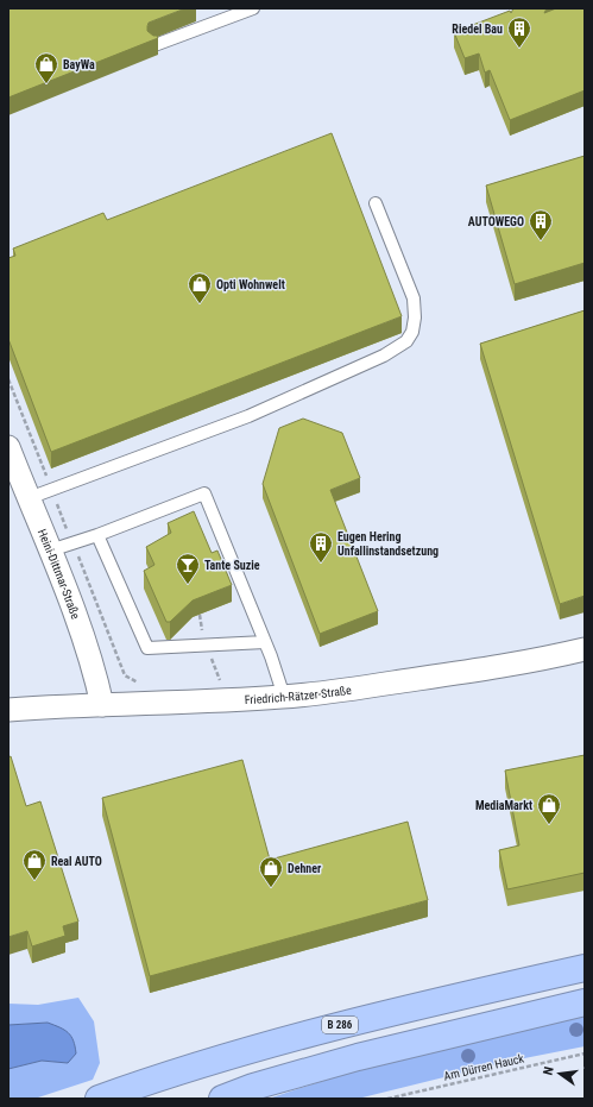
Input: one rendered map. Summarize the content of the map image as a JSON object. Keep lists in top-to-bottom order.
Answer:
{
  "streets": {
    "highway": ["B 286"],
    "street": ["Heini-Dittmar-Straße", "Friedrich-Rätzer-Straße"],
    "path": ["Am Dürren Hauck"]
  },
  "crossings": [
    ["Heini-Dittmar-Straße", "Friedrich-Rätzer-Straße"]
  ],
  "places": {
    "building": ["Riedel Bau", "AUTOWEGO", "Eugen Hering Unfallinstandsetzung"],
    "shop": [
      "BayWa",
      "Opti Wohnwelt",
      "MediaMarkt",
      "Real AUTO",
      "Dehner"
    ],
    "bar": ["Tante Suzie"]
  },
  "north": "left"
}
